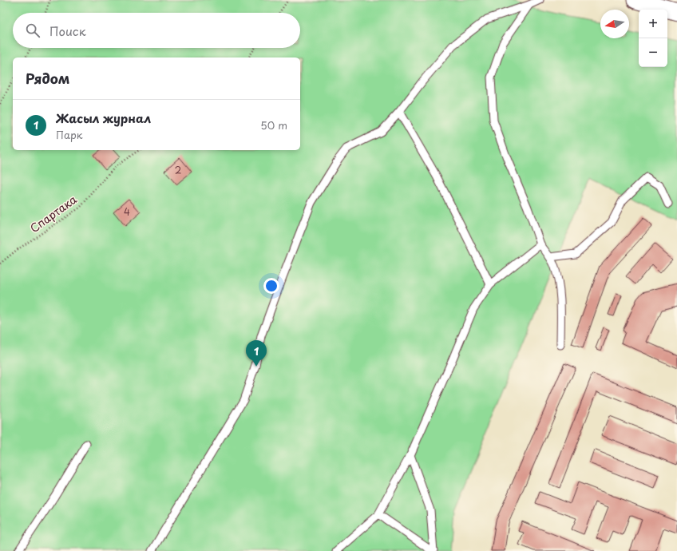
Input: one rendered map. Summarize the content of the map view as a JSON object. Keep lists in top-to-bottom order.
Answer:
{
  "streets": {
    "path": ["Спартака"]
  },
  "house_numbers": ["2", "4"],
  "north": "left",
  "page": {
    "map_buttons": ["+", "−"],
    "search": "Поиск",
    "heading": "Рядом",
    "list": [
      {
        "mark": "1",
        "name": "Жасыл журнал",
        "note": "Парк",
        "value": "50 m"
      }
    ],
    "pins": "1"
  }
}
